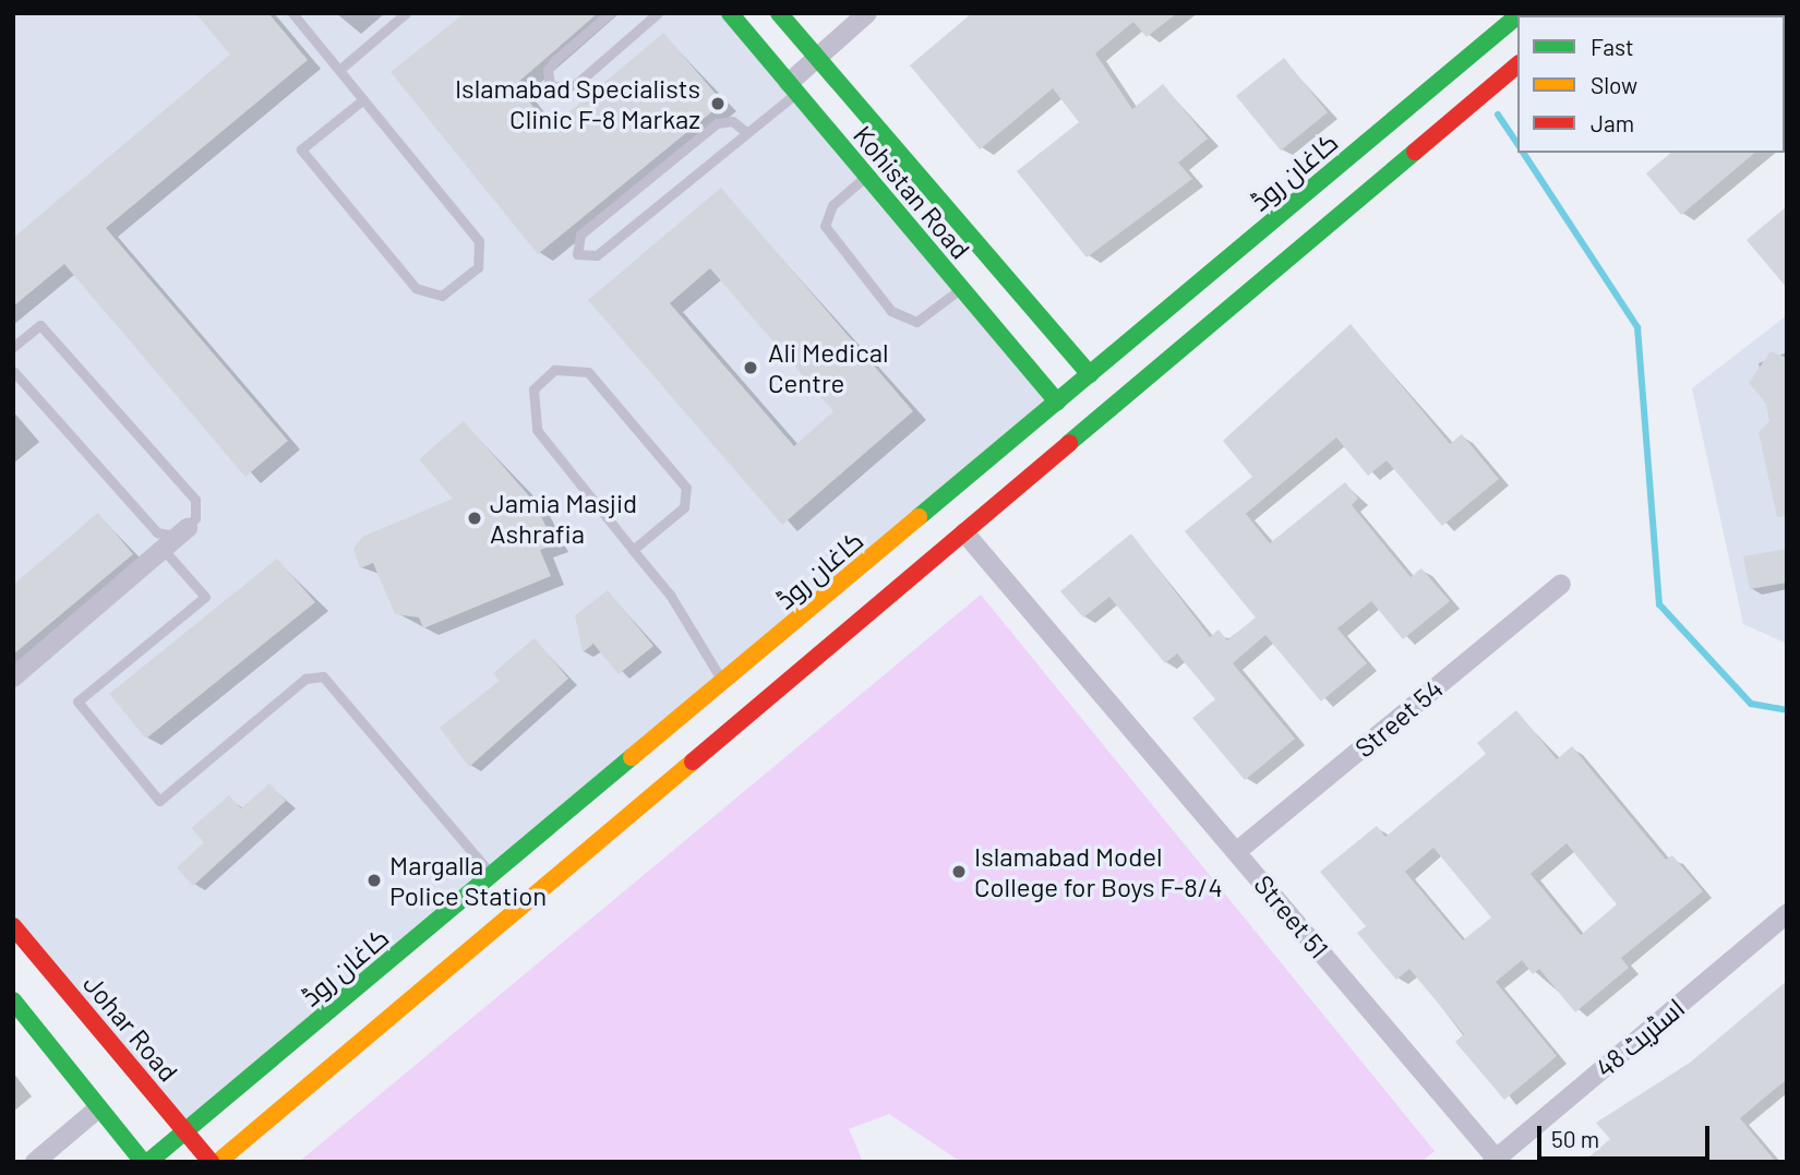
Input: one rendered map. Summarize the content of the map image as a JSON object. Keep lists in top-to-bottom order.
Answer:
{
  "streets": {
    "street": [
      "کاغان روڈ",
      "Kohistan Road",
      "Street 54",
      "Street 51",
      "Johar Road",
      "اسٹریٹ 48"
    ]
  },
  "crossings": [
    ["کاغان روڈ", "Kohistan Road"],
    ["کاغان روڈ", "Street 51"],
    ["کاغان روڈ", "Johar Road"],
    ["Street 54", "Street 51"],
    ["Street 51", "اسٹریٹ 48"]
  ],
  "places": [
    "Islamabad Specialists Clinic F-8 Markaz",
    "Ali Medical Centre",
    "Jamia Masjid Ashrafia",
    "Islamabad Model College for Boys F-8/4",
    "Margalla Police Station"
  ],
  "legend": ["Fast", "Slow", "Jam"],
  "scale_bar": "50 m"
}
